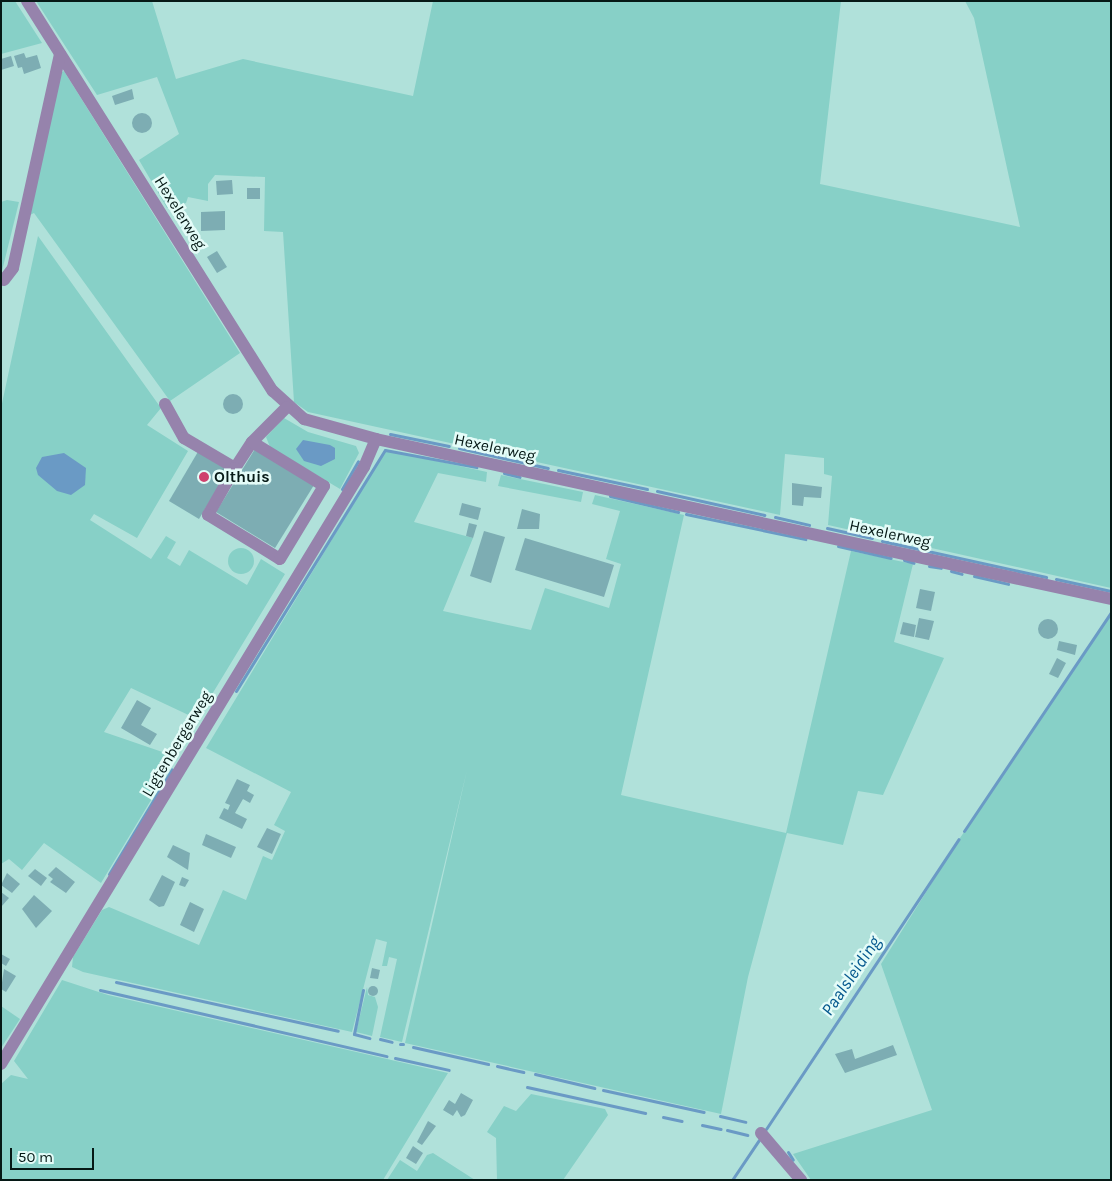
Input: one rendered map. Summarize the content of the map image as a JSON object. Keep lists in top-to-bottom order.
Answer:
{
  "streets": {
    "street": ["Hexelerweg", "Ligtenbergerweg"]
  },
  "crossings": [
    ["Hexelerweg", "Ligtenbergerweg"]
  ],
  "water": ["Paalsleiding"],
  "places": ["Olthuis"],
  "scale_bar": "50 m"
}
